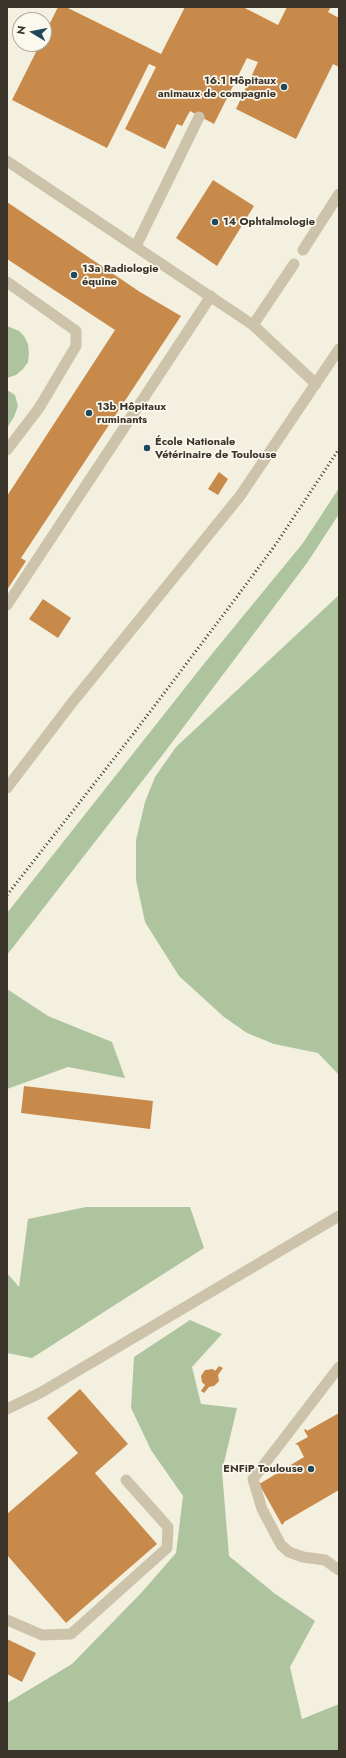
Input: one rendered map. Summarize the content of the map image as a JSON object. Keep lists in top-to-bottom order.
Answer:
{
  "places": [
    "16.1 Hôpitaux animaux de compagnie",
    "14 Ophtalmologie",
    "13a Radiologie équine",
    "13b Hôpitaux ruminants",
    "École Nationale Vétérinaire de Toulouse",
    "ENFiP Toulouse"
  ],
  "north": "left"
}
